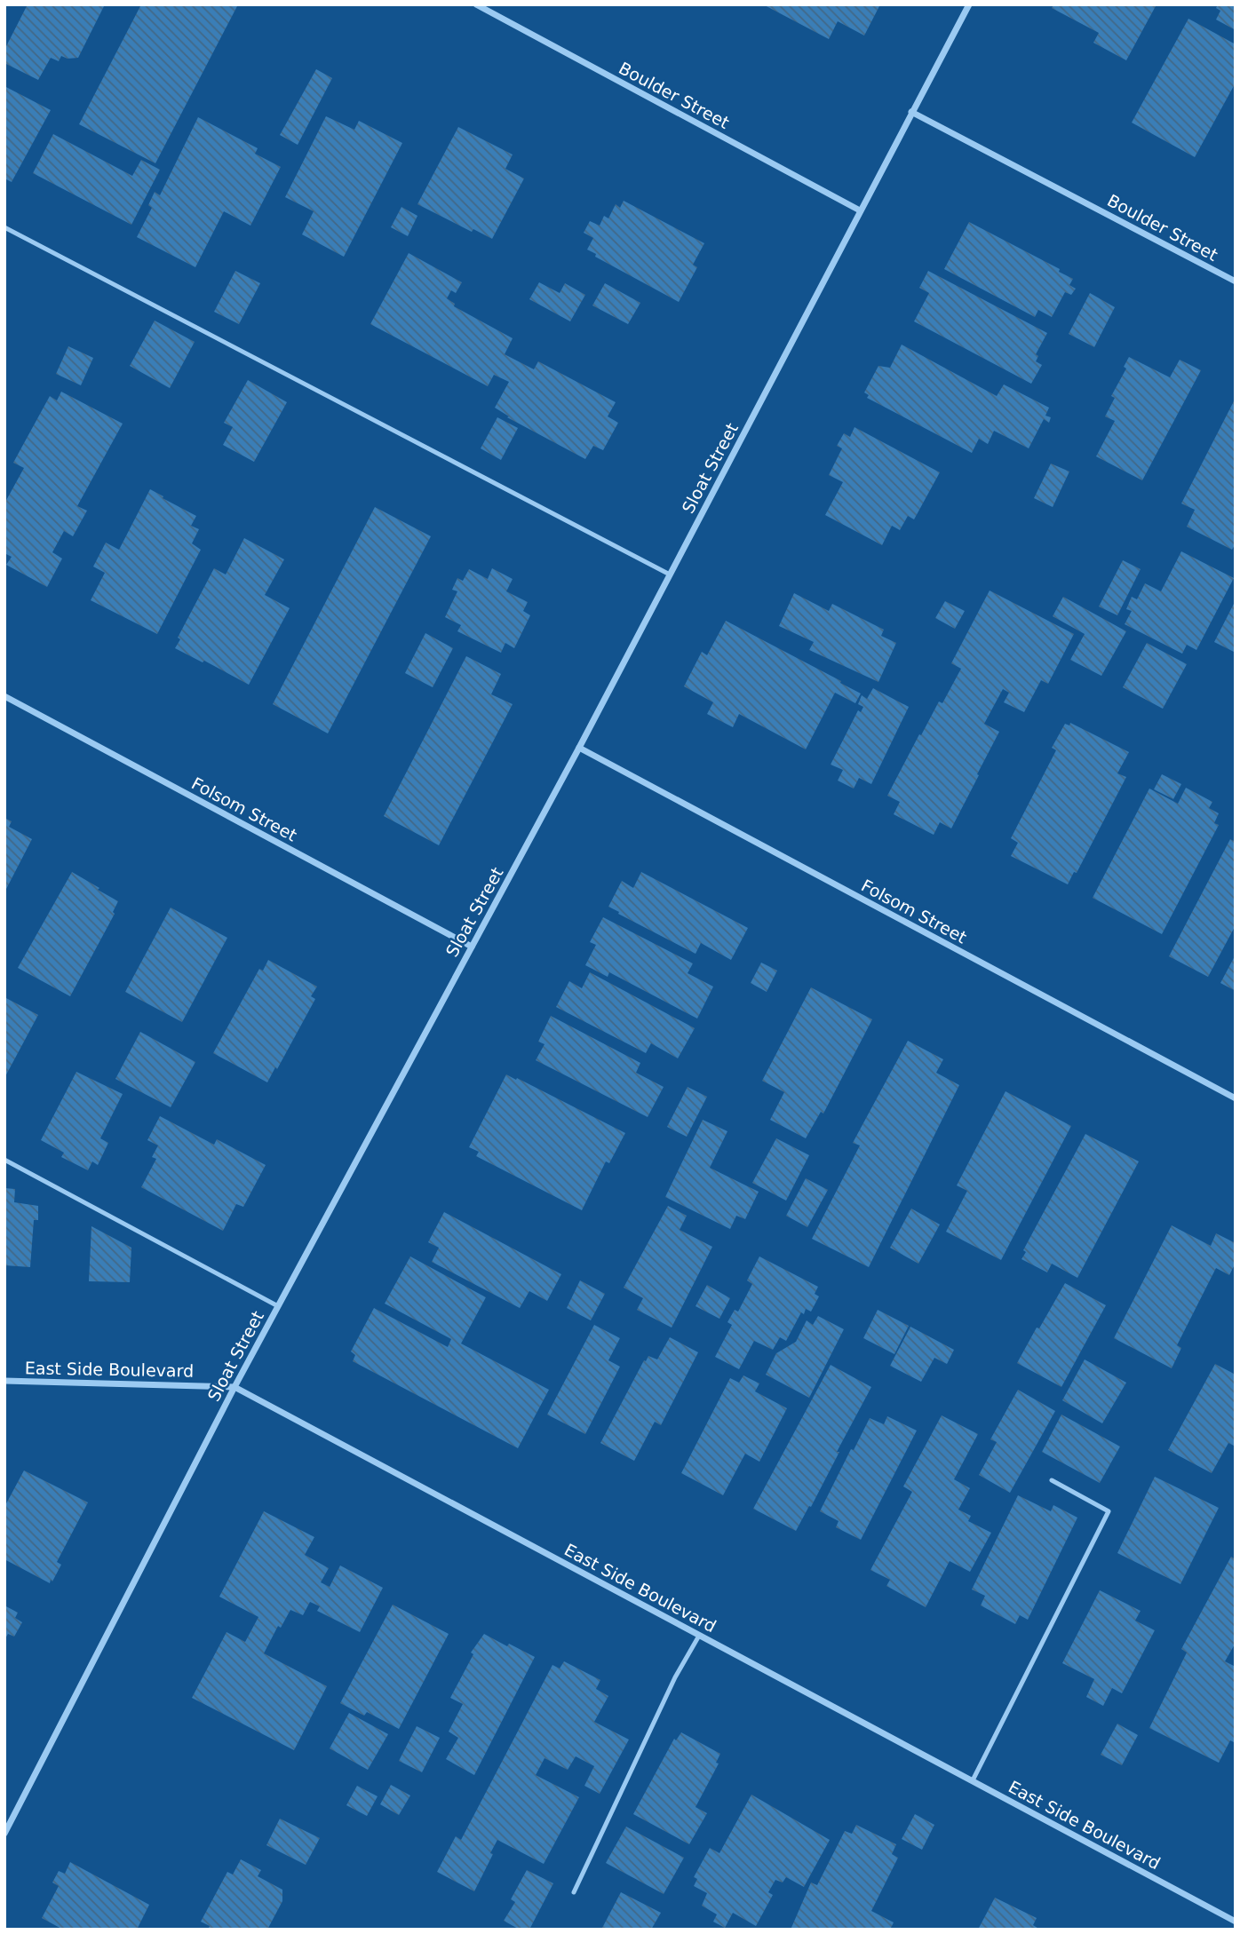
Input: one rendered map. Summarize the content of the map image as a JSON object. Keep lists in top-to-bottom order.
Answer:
{
  "streets": {
    "street": [
      "Boulder Street",
      "Sloat Street",
      "Folsom Street",
      "East Side Boulevard"
    ]
  },
  "crossings": [
    ["Boulder Street", "Sloat Street"],
    ["Sloat Street", "Folsom Street"],
    ["Sloat Street", "East Side Boulevard"]
  ]
}
